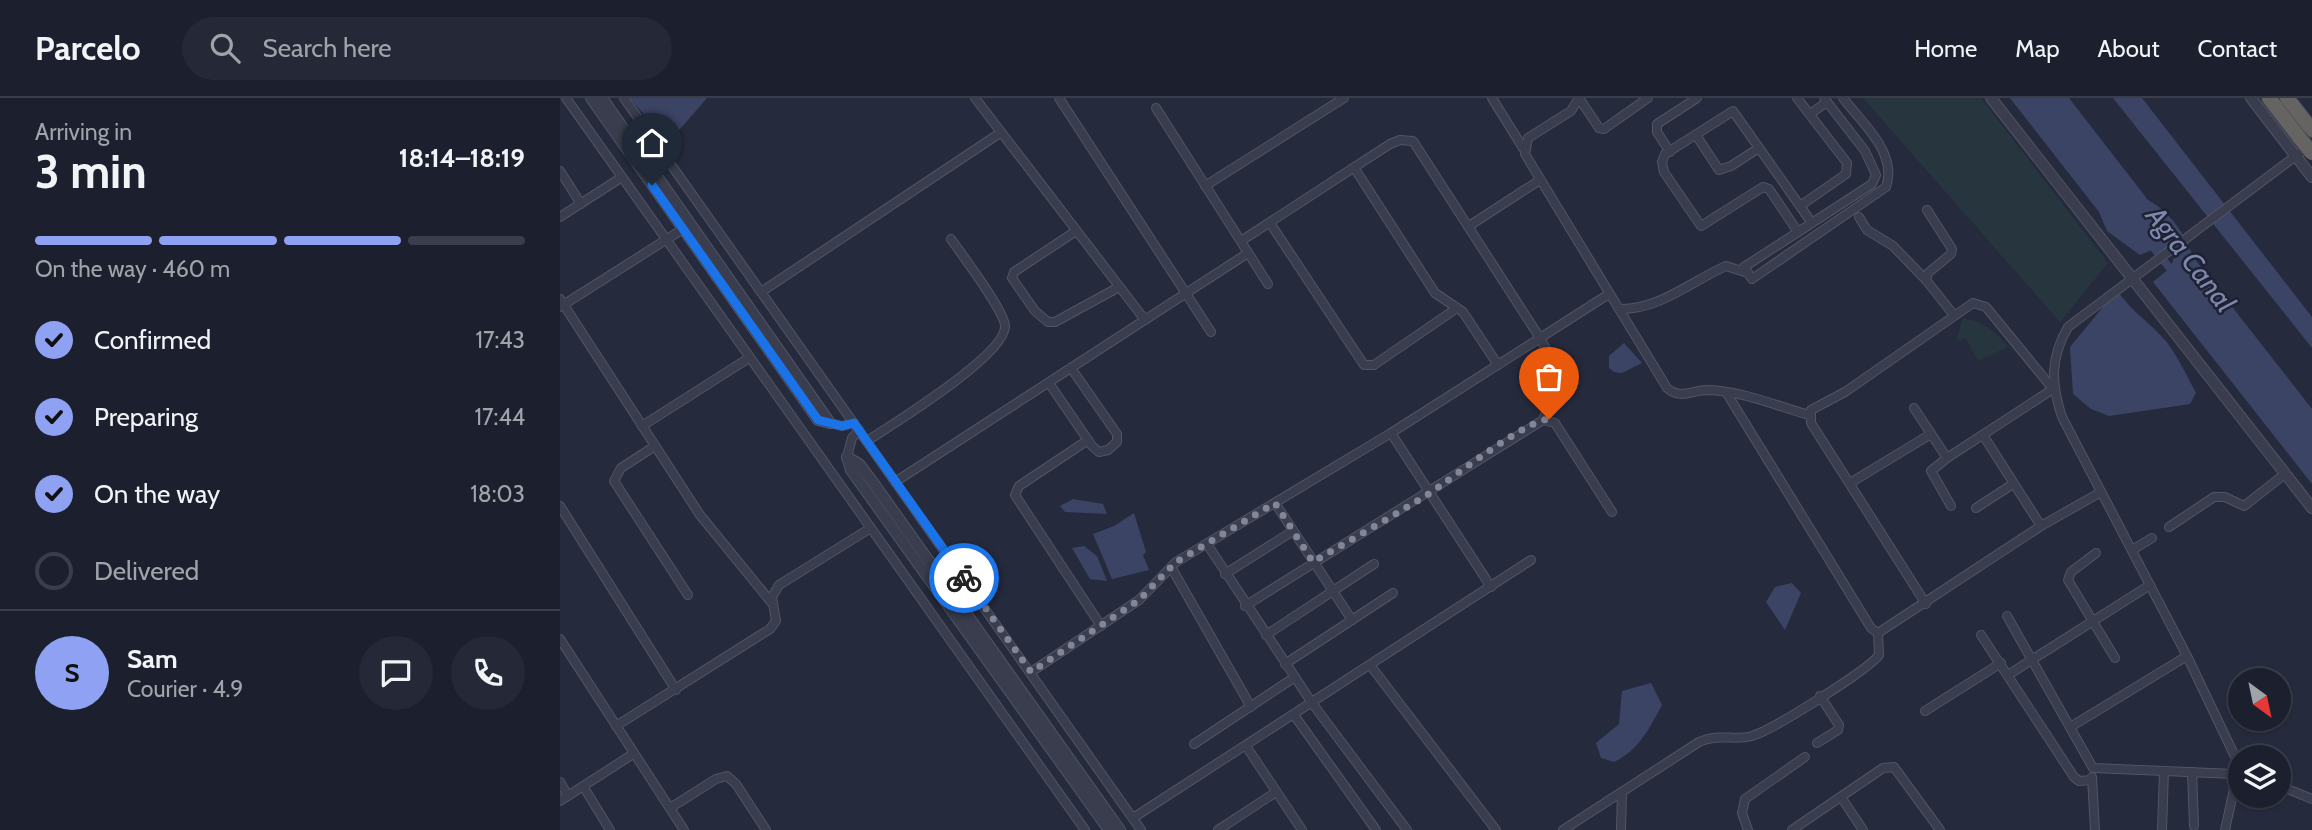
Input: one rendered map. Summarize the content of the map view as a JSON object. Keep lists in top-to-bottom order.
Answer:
{
  "water": ["Agra Canal"],
  "north": "bottom right",
  "page": {
    "header": "Parcelo",
    "search": "Search here",
    "nav": [
      "Home",
      "Map",
      "About",
      "Contact"
    ],
    "heading": ["3 min", "Arriving in", "18:14–18:19"],
    "panel": ["Sam", "Courier · 4.9"],
    "bar": "On the way · 460 m",
    "list": [
      ["Confirmed", "17:43"],
      ["Preparing", "17:44"],
      ["On the way", "18:03"],
      "Delivered"
    ],
    "round": "S"
  }
}
